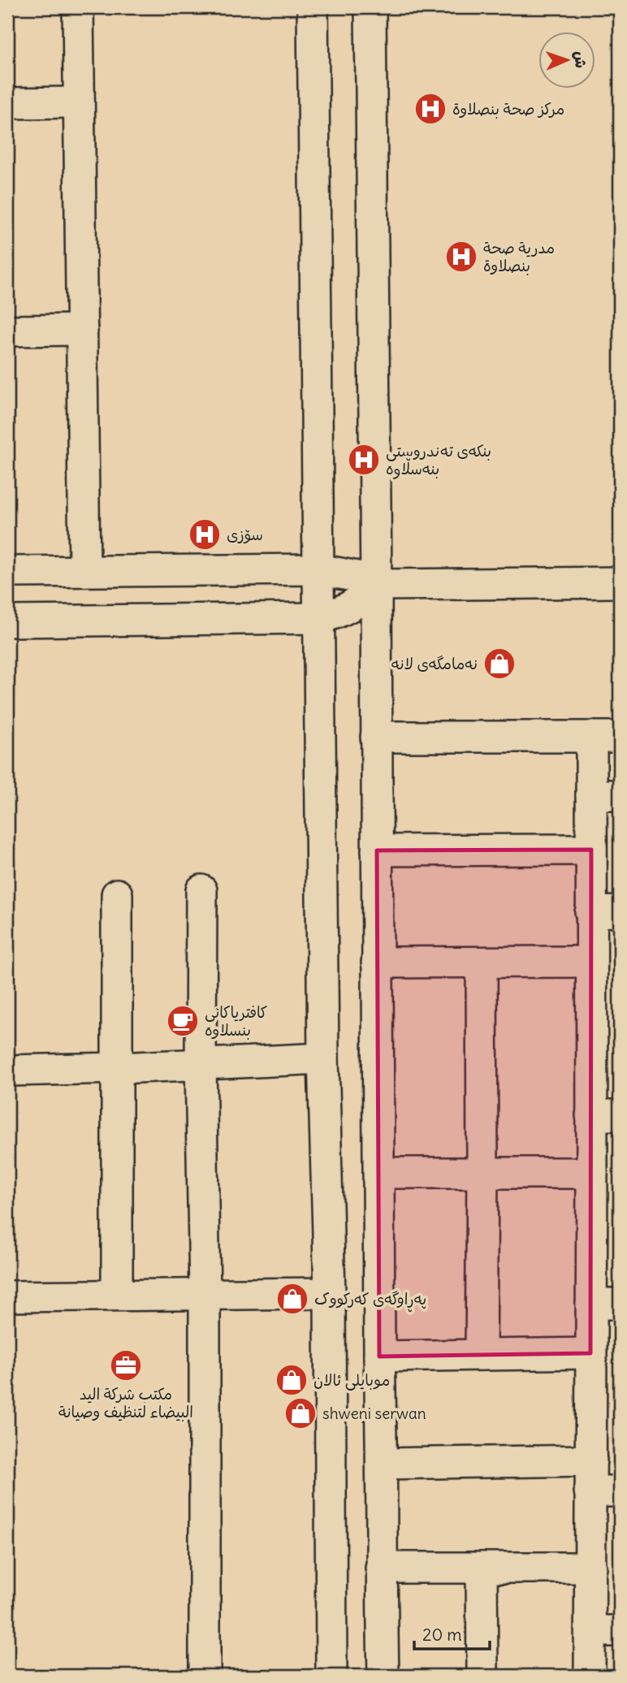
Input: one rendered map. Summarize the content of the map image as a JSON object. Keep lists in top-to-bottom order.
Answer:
{
  "places": {
    "hospital": [
      "مركز صحة بنصلاوة",
      "مدرية صحة بنصلاوة",
      "بنكەی تەندروستی بنەسڵاوە",
      "سۆزی"
    ],
    "shop": [
      "نەمامگەی لانە",
      "پەڕاوگەی کەرکووک",
      "موبایلی ئالان",
      "shweni serwan"
    ],
    "cafe": ["كافترياكانى بنسلاوه"],
    "office": ["مكتب شركة الید البیضاء لتنظیف وصیانة"]
  },
  "scale_bar": "20 m",
  "north": "right"
}
